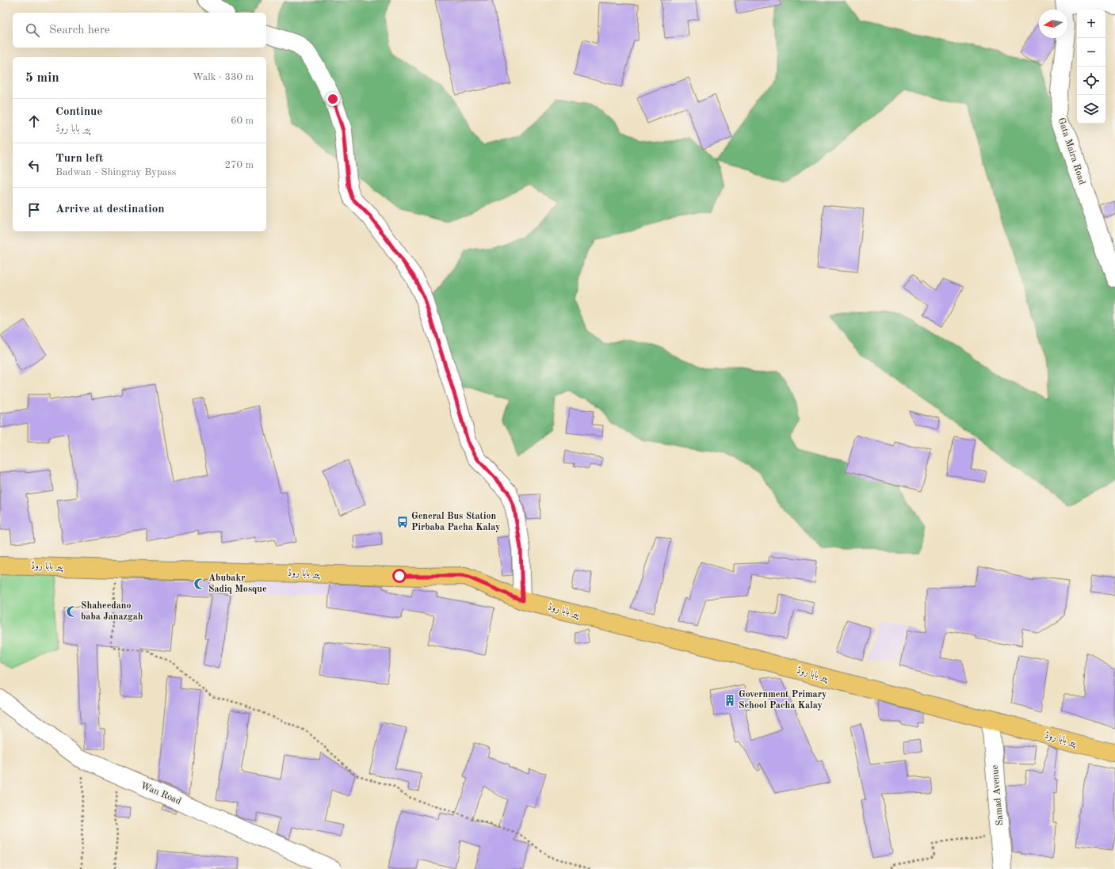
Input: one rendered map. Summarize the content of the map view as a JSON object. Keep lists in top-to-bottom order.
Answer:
{
  "streets": {
    "main road": ["پیر بابا روڈ"],
    "street": ["Gata Maira Road", "Wan Road", "Samad Avenue"]
  },
  "crossings": [
    ["پیر بابا روڈ", "Samad Avenue"]
  ],
  "places": {
    "bus stop": ["General Bus Station Pirbaba Pacha Kalay"],
    "mosque": ["Abubakr Sadiq Mosque", "Shaheedano baba Janazgah"],
    "building": ["Government Primary School Pacha Kalay"]
  },
  "north": "left",
  "page": {
    "map_buttons": ["+", "−"],
    "search": "Search here",
    "heading": ["5 min", "Walk · 330 m"],
    "list": [
      ["Continue", "پیر بابا روڈ", "60 m"],
      ["Turn left", "Badwan - Shingray Bypass", "270 m"],
      "Arrive at destination"
    ]
  }
}
